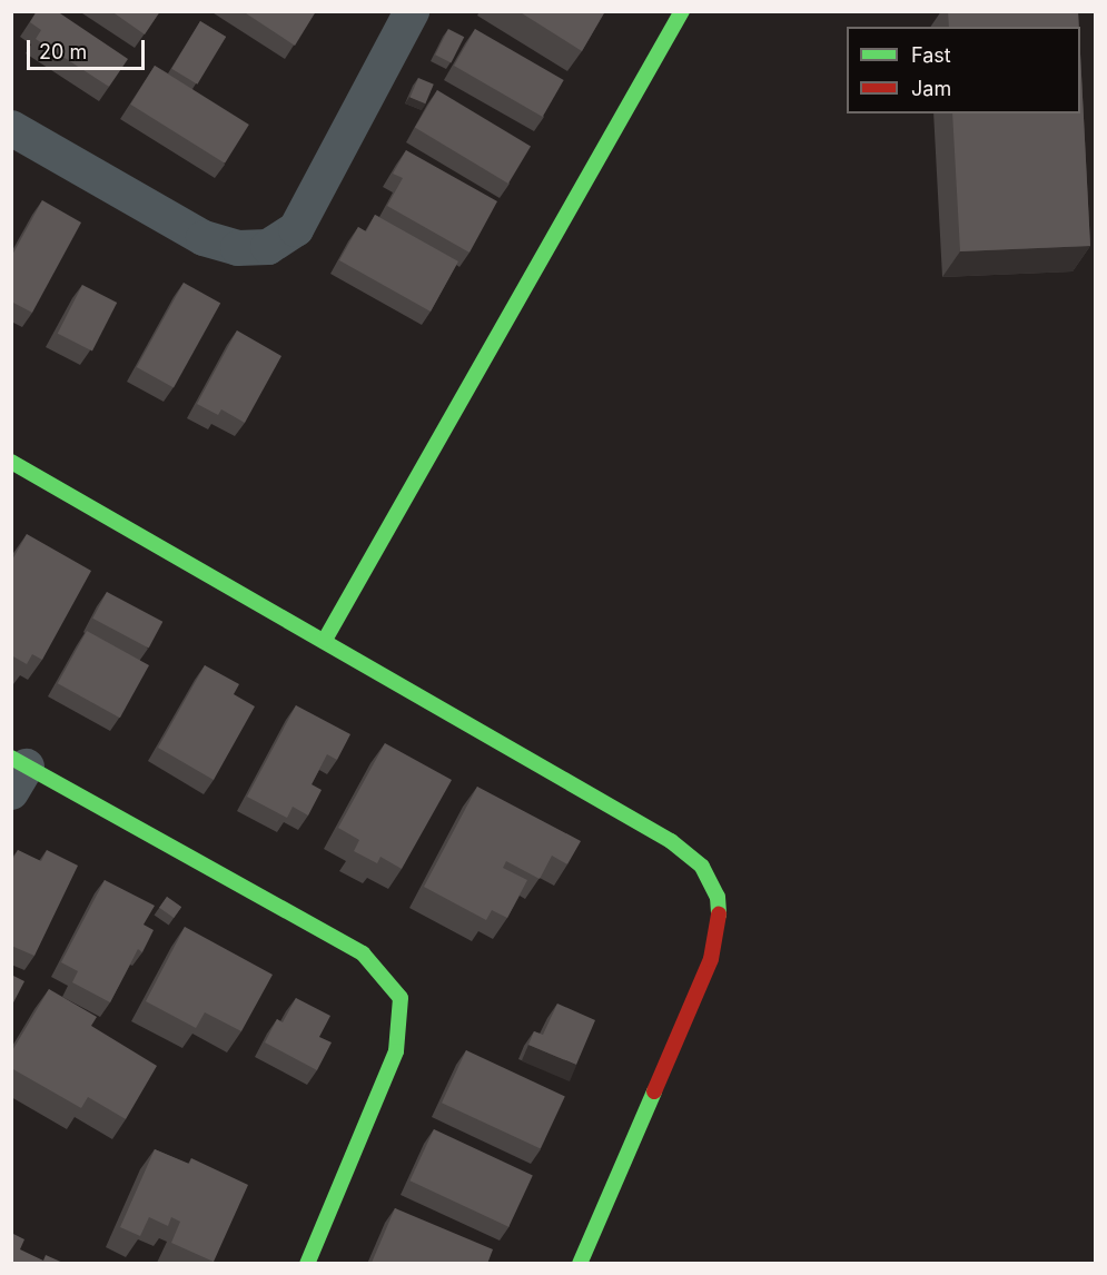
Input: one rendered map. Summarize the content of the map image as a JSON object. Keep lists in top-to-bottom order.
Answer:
{
  "legend": ["Fast", "Jam"],
  "scale_bar": "20 m"
}
